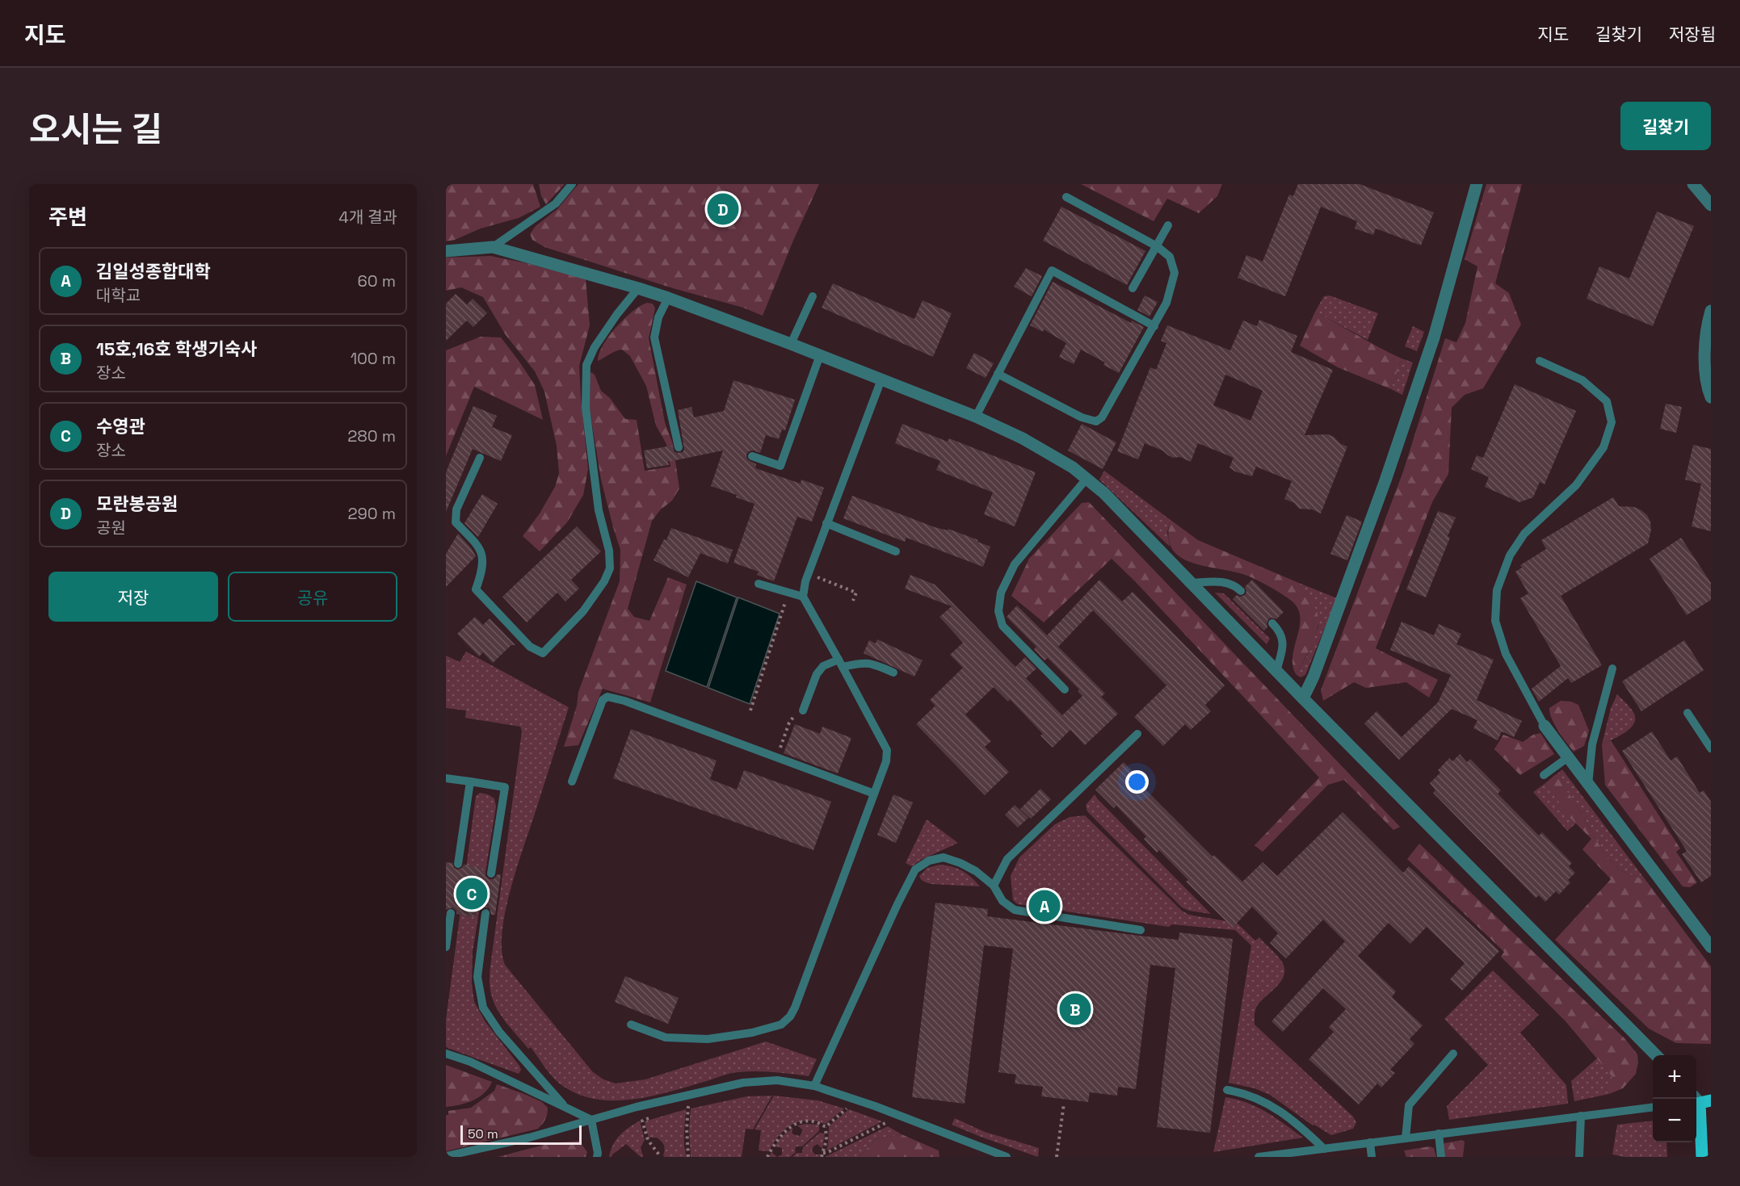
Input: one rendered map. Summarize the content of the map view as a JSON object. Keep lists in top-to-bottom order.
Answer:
{
  "scale_bar": "50 m",
  "page": {
    "header": "지도",
    "nav": ["지도", "길찾기", "저장됨"],
    "title": "오시는 길",
    "buttons": [
      "길찾기",
      ["저장", "공유"]
    ],
    "heading": ["주변", "4개 결과"],
    "pins": [
      "D",
      "C",
      "A",
      "B"
    ],
    "list": [
      {
        "mark": "A",
        "name": "김일성종합대학",
        "note": "대학교",
        "value": "60 m"
      },
      {
        "mark": "B",
        "name": "15호,16호 학생기숙사",
        "note": "장소",
        "value": "100 m"
      },
      {
        "mark": "C",
        "name": "수영관",
        "note": "장소",
        "value": "280 m"
      },
      {
        "mark": "D",
        "name": "모란봉공원",
        "note": "공원",
        "value": "290 m"
      }
    ],
    "map_buttons": ["+", "−"],
    "scale": "50 m"
  }
}
